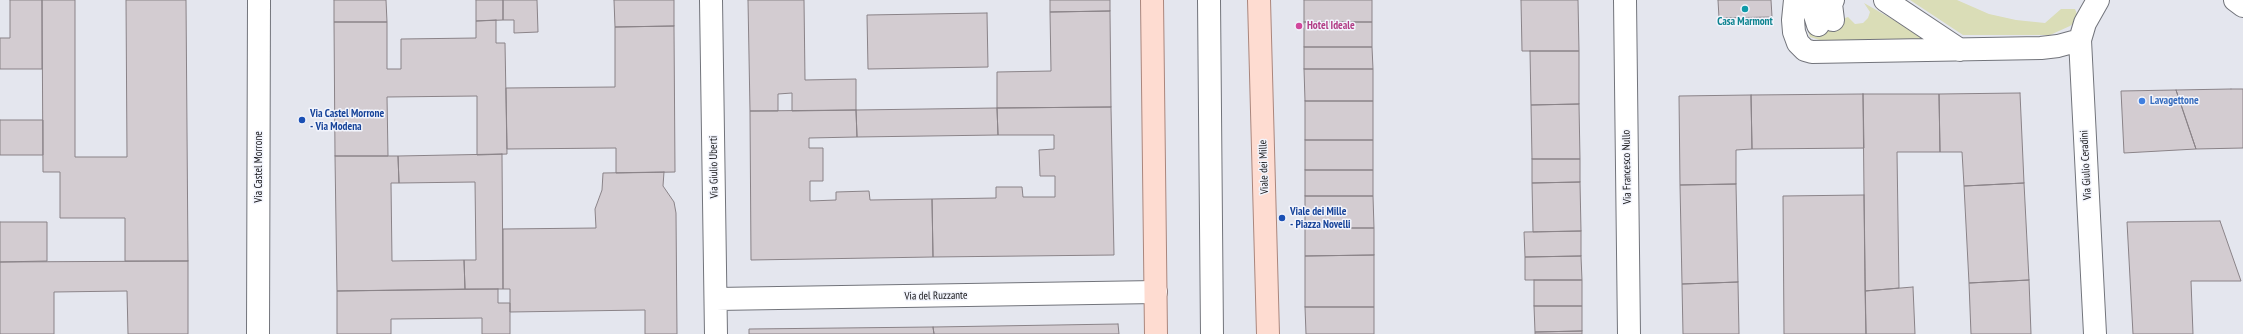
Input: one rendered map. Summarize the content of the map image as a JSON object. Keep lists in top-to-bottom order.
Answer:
{
  "streets": {
    "main road": ["Viale dei Mille"],
    "street": [
      "Via Giulio Ceradini",
      "Via Castel Morrone",
      "Via Giulio Uberti",
      "Via Francesco Nullo",
      "Via del Ruzzante"
    ]
  },
  "crossings": [
    ["Via Giulio Uberti", "Via del Ruzzante"]
  ],
  "places": [
    "Casa Marmont",
    "Hotel Ideale",
    "Lavagettone",
    "Via Castel Morrone - Via Modena",
    "Viale dei Mille - Piazza Novelli"
  ]
}
